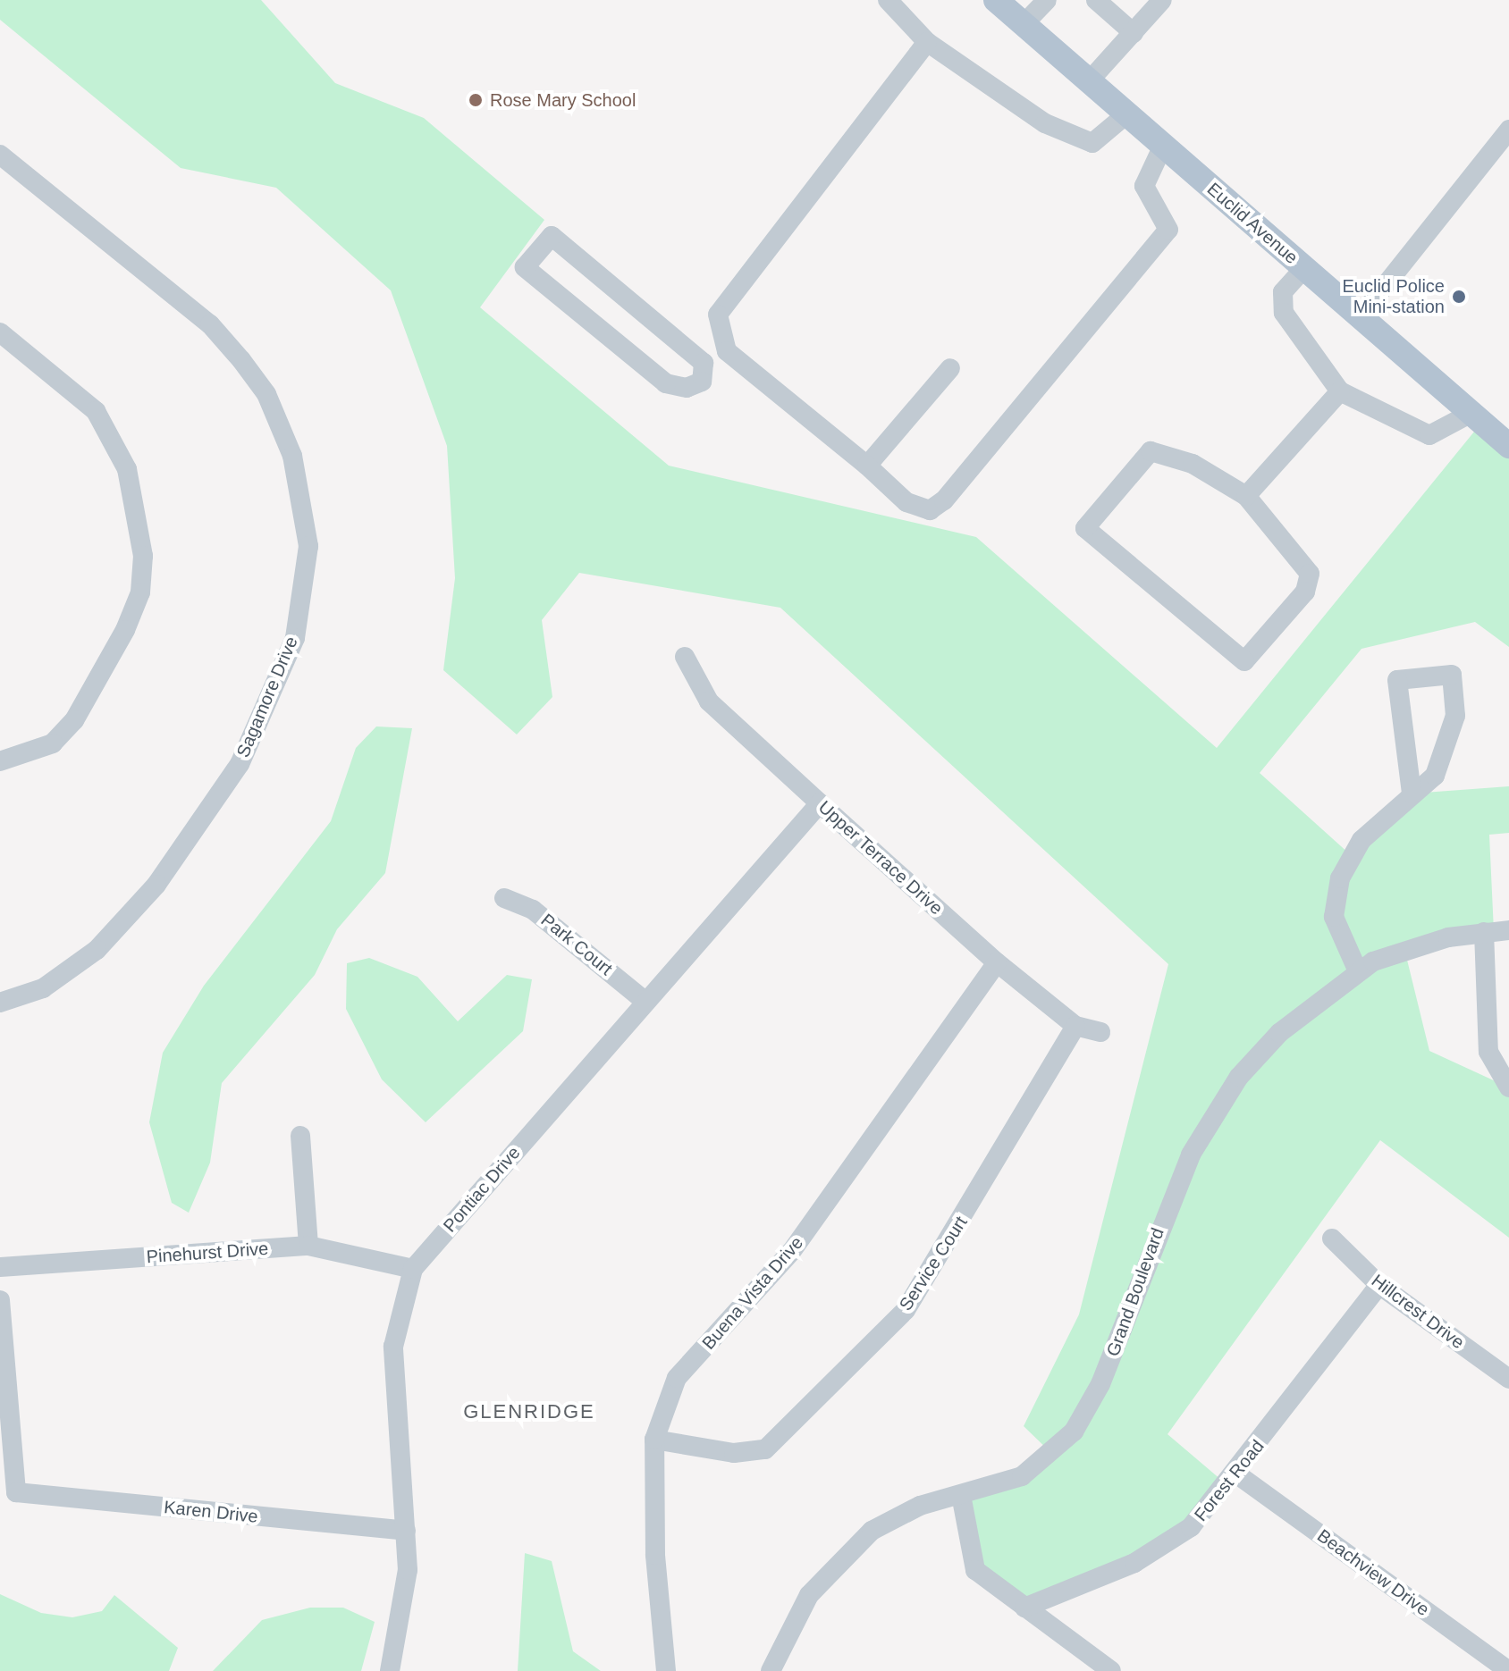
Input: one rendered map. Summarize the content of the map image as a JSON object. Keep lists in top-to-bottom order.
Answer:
{
  "streets": {
    "main road": ["Euclid Avenue"],
    "street": [
      "Sagamore Drive",
      "Upper Terrace Drive",
      "Park Court",
      "Pontiac Drive",
      "Pinehurst Drive",
      "Service Court",
      "Grand Boulevard",
      "Buena Vista Drive",
      "Hillcrest Drive",
      "Forest Road",
      "Karen Drive",
      "Beachview Drive"
    ]
  },
  "crossings": [
    ["Upper Terrace Drive", "Pontiac Drive"],
    ["Upper Terrace Drive", "Service Court"],
    ["Upper Terrace Drive", "Buena Vista Drive"],
    ["Park Court", "Pontiac Drive"],
    ["Pontiac Drive", "Pinehurst Drive"],
    ["Pontiac Drive", "Karen Drive"],
    ["Service Court", "Buena Vista Drive"],
    ["Hillcrest Drive", "Forest Road"],
    ["Forest Road", "Beachview Drive"]
  ],
  "districts": ["GLENRIDGE"],
  "places": ["Rose Mary School", "Euclid Police Mini-station"]
}
